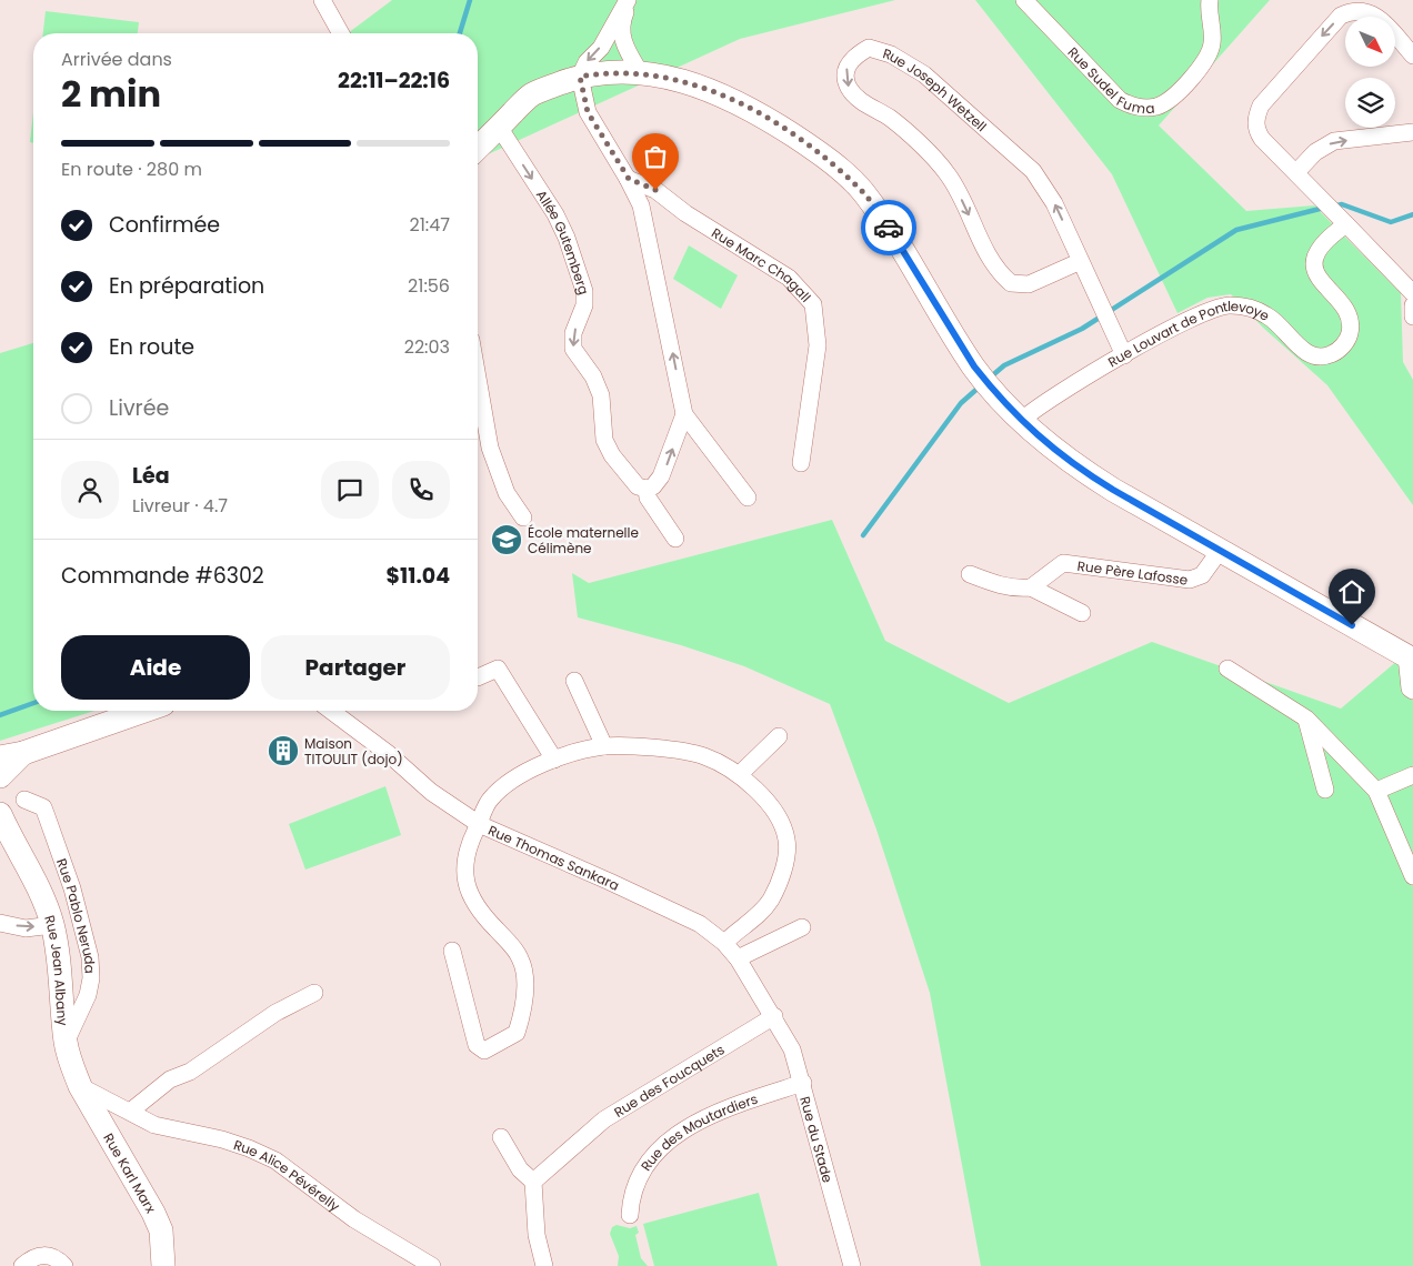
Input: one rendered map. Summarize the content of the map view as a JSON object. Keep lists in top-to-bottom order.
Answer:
{
  "streets": {
    "main road": ["Rue Jean Albany", "Rue Karl Marx"],
    "street": [
      "Rue Sudel Fuma",
      "Rue Joseph Wetzell",
      "Allée Gutemberg",
      "Rue Marc Chagall",
      "Rue Louvart de Pontlevoye",
      "Rue Père Lafosse",
      "Rue Thomas Sankara",
      "Rue Pablo Neruda",
      "Rue des Foucquets",
      "Rue des Moutardiers",
      "Rue du Stade",
      "Rue Alice Pévérelly"
    ]
  },
  "crossings": [
    ["Rue Joseph Wetzell", "Rue Louvart de Pontlevoye"],
    ["Rue Thomas Sankara", "Rue des Foucquets"],
    ["Rue Thomas Sankara", "Rue du Stade"],
    ["Rue Pablo Neruda", "Rue Jean Albany"],
    ["Rue Jean Albany", "Rue Karl Marx"],
    ["Rue Jean Albany", "Rue Alice Pévérelly"],
    ["Rue des Foucquets", "Rue du Stade"],
    ["Rue des Moutardiers", "Rue du Stade"],
    ["Rue Karl Marx", "Rue Alice Pévérelly"]
  ],
  "places": {
    "school or university": ["École maternelle Célimène"],
    "building": ["Maison TITOULIT (dojo)"]
  },
  "north": "bottom right",
  "page": {
    "heading": ["2 min", "Arrivée dans", "22:11–22:16"],
    "panel": [
      "Léa",
      "Livreur · 4.7",
      "Commande #6302",
      "$11.04"
    ],
    "bar": "En route · 280 m",
    "list": [
      ["Confirmée", "21:47"],
      ["En préparation", "21:56"],
      ["En route", "22:03"],
      "Livrée"
    ],
    "buttons": ["Aide", "Partager"]
  }
}
